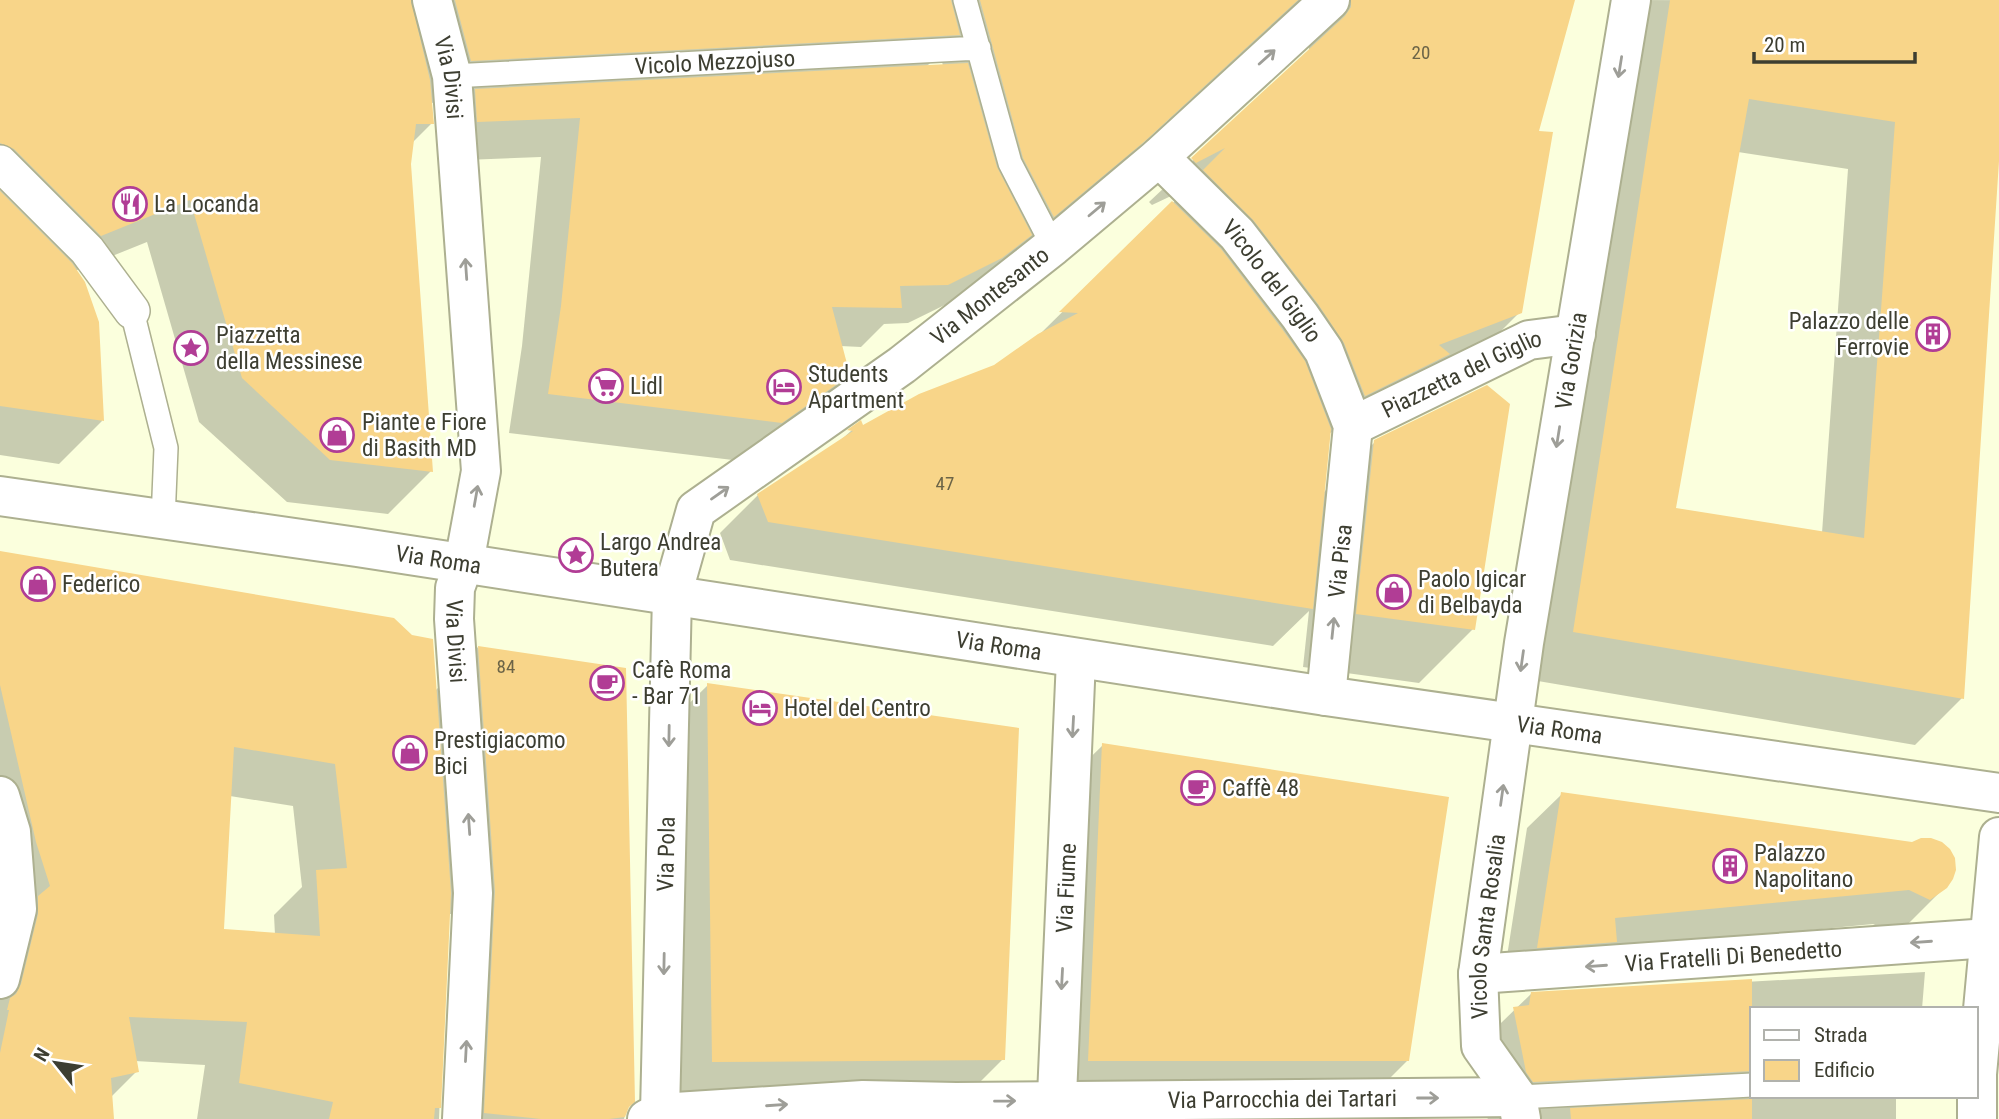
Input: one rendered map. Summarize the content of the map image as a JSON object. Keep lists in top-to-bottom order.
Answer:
{
  "streets": {
    "street": [
      "Via Divisi",
      "Vicolo del Giglio",
      "Via Montesanto",
      "Via Gorizia",
      "Piazzetta del Giglio",
      "Via Roma",
      "Via Pisa",
      "Via Pola",
      "Via Fiume",
      "Vicolo Santa Rosalia",
      "Via Fratelli Di Benedetto",
      "Via Parrocchia dei Tartari"
    ],
    "lane": ["Vicolo Mezzojuso"]
  },
  "crossings": [
    ["Vicolo Mezzojuso", "Via Divisi"],
    ["Via Divisi", "Via Roma"],
    ["Vicolo del Giglio", "Via Montesanto"],
    ["Vicolo del Giglio", "Piazzetta del Giglio"],
    ["Vicolo del Giglio", "Via Pisa"],
    ["Via Montesanto", "Via Roma"],
    ["Via Montesanto", "Via Pola"],
    ["Via Gorizia", "Piazzetta del Giglio"],
    ["Via Gorizia", "Via Roma"],
    ["Via Gorizia", "Vicolo Santa Rosalia"],
    ["Piazzetta del Giglio", "Via Pisa"],
    ["Via Roma", "Via Pisa"],
    ["Via Roma", "Via Pola"],
    ["Via Roma", "Via Fiume"],
    ["Via Roma", "Vicolo Santa Rosalia"],
    ["Via Pola", "Via Parrocchia dei Tartari"],
    ["Via Fiume", "Via Parrocchia dei Tartari"],
    ["Vicolo Santa Rosalia", "Via Fratelli Di Benedetto"],
    ["Vicolo Santa Rosalia", "Via Parrocchia dei Tartari"]
  ],
  "one_way": [
    "Via Divisi",
    "Via Montesanto",
    "Via Gorizia",
    "Via Pisa",
    "Via Pola",
    "Via Fiume",
    "Vicolo Santa Rosalia",
    "Via Fratelli Di Benedetto",
    "Via Parrocchia dei Tartari"
  ],
  "places": {
    "restaurant": ["La Locanda"],
    "building": ["Palazzo delle Ferrovie", "Palazzo Napolitano"],
    "place": ["Piazzetta della Messinese", "Largo Andrea Butera"],
    "supermarket": ["Lidl"],
    "hotel": ["Students Apartment", "Hotel del Centro"],
    "shop": [
      "Piante e Fiore di Basith MD",
      "Federico",
      "Paolo Igicar di Belbayda",
      "Prestigiacomo Bici"
    ],
    "cafe": ["Cafè Roma - Bar 71", "Caffè 48"]
  },
  "house_numbers": ["20", "47", "84"],
  "legend": ["Strada", "Edificio"],
  "scale_bar": "20 m",
  "north": "top left"
}
